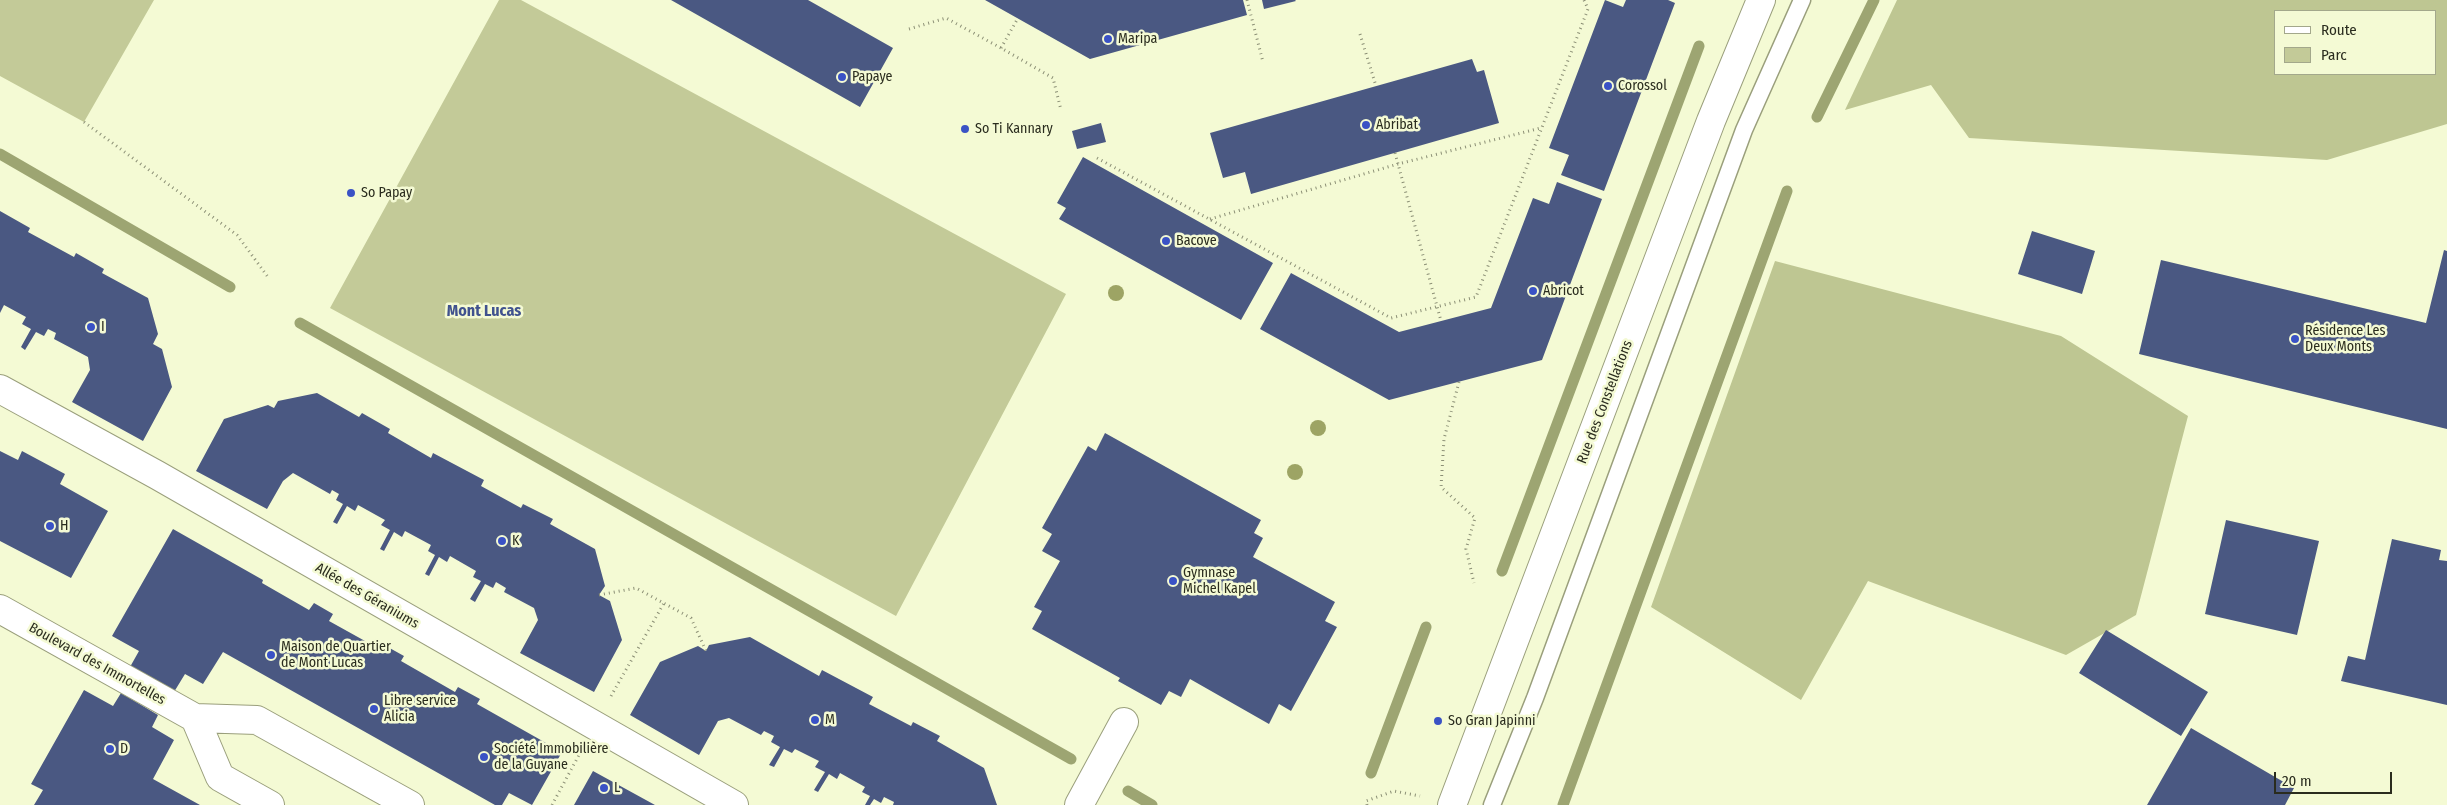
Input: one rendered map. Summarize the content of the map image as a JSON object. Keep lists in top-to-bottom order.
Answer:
{
  "streets": {
    "street": ["Rue des Constellations", "Allée des Géraniums", "Boulevard des Immortelles"]
  },
  "districts": ["Mont Lucas"],
  "places": [
    "Maripa",
    "Papaye",
    "Corossol",
    "Abribat",
    "So Ti Kannary",
    "So Papay",
    "Bacove",
    "Abricot",
    "I",
    "Résidence Les Deux Monts",
    "H",
    "K",
    "Gymnase Michel Kapel",
    "Maison de Quartier de Mont Lucas",
    "Libre service Alicia",
    "M",
    "So Gran Japinni",
    "D",
    "Société Immobilière de la Guyane",
    "L"
  ],
  "legend": ["Route", "Parc"],
  "scale_bar": "20 m"
}
